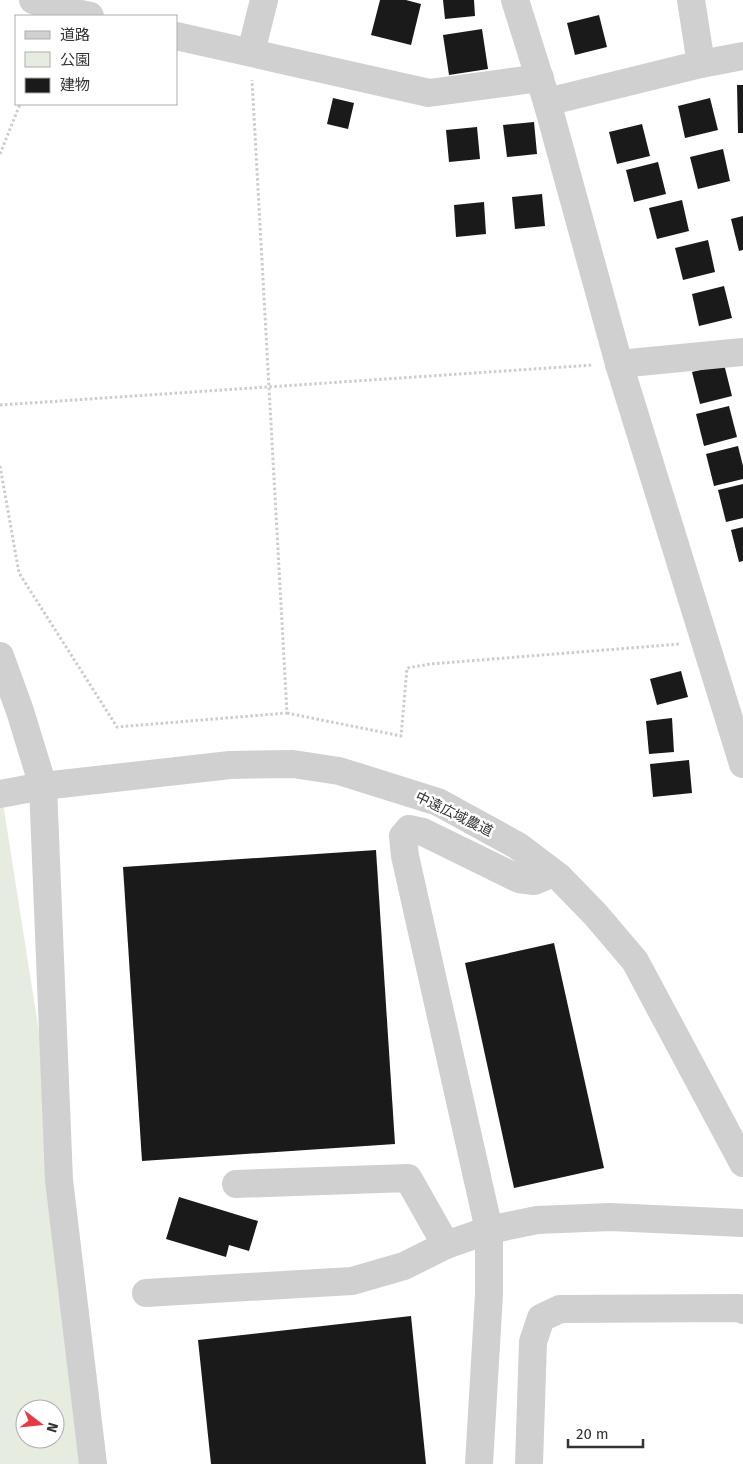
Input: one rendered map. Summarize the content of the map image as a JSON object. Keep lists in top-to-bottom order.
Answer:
{
  "streets": {
    "street": ["中遠広域農道"]
  },
  "legend": ["道路", "公園", "建物"],
  "scale_bar": "20 m",
  "north": "right"
}
